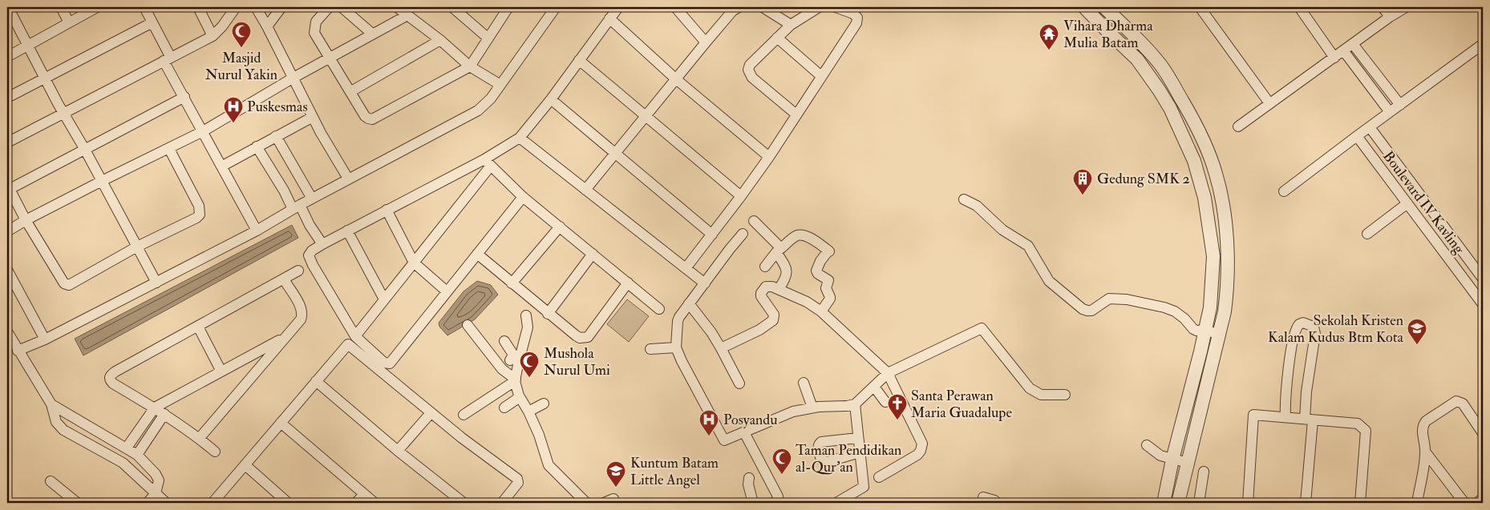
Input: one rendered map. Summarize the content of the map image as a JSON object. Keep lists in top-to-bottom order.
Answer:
{
  "streets": {
    "street": ["Boulevard IV Kavling"]
  },
  "places": {
    "mosque": ["Masjid Nurul Yakin", "Mushola Nurul Umi", "Taman Pendidikan al-Qur’an"],
    "temple": ["Vihara Dharma Mulia Batam"],
    "hospital": ["Puskesmas", "Posyandu"],
    "building": ["Gedung SMK 2"],
    "school or university": ["Sekolah Kristen Kalam Kudus Btm Kota", "Kuntum Batam Little Angel"],
    "church": ["Santa Perawan Maria Guadalupe"]
  }
}
